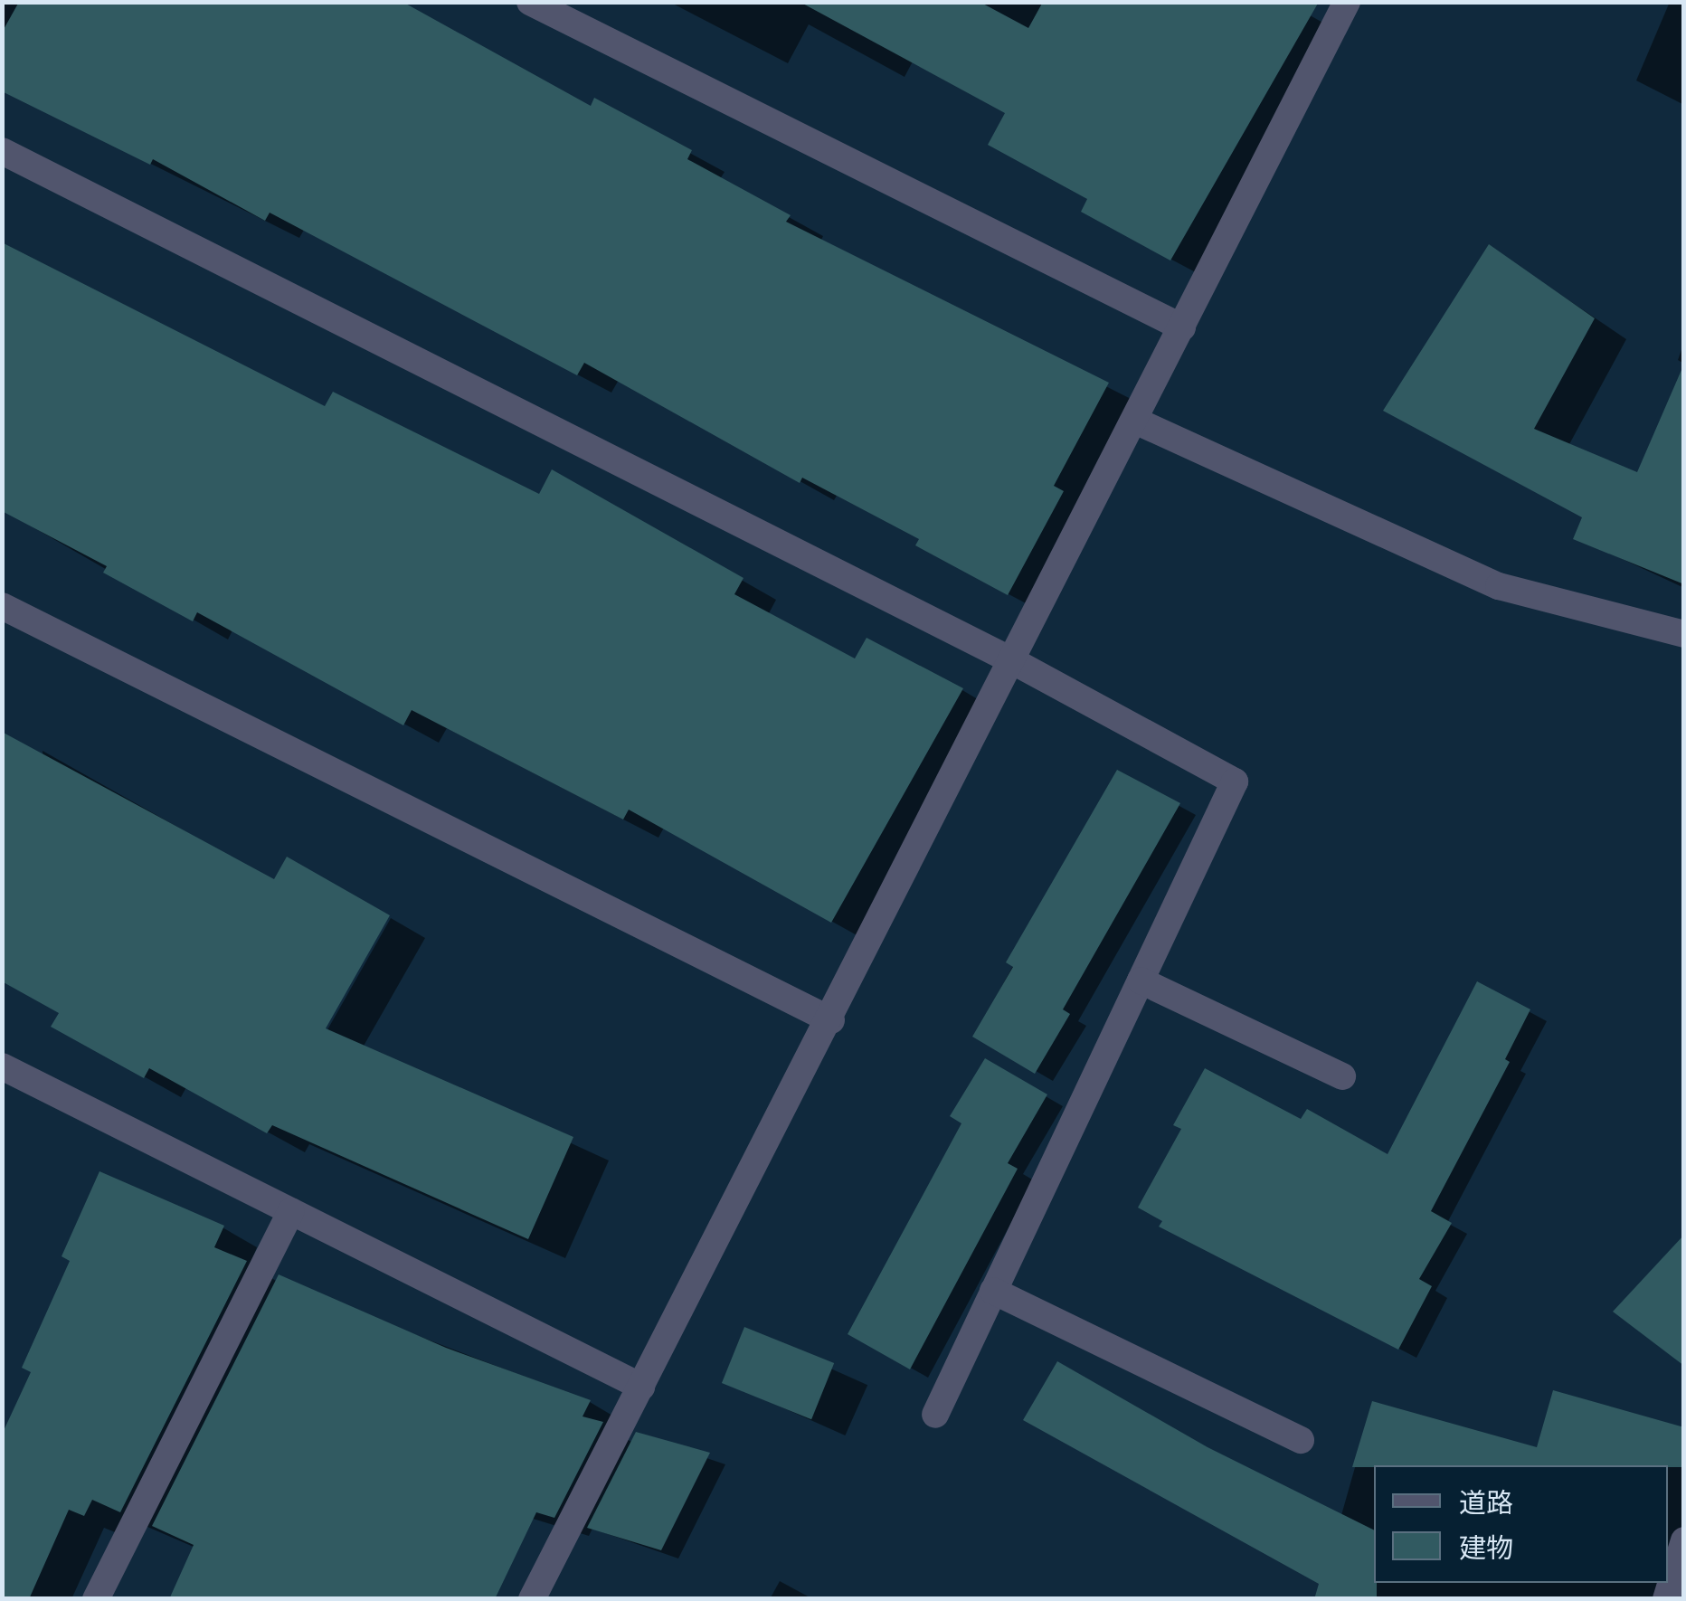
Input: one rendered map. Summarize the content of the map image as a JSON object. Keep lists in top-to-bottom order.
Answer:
{
  "legend": ["道路", "建物"]
}
